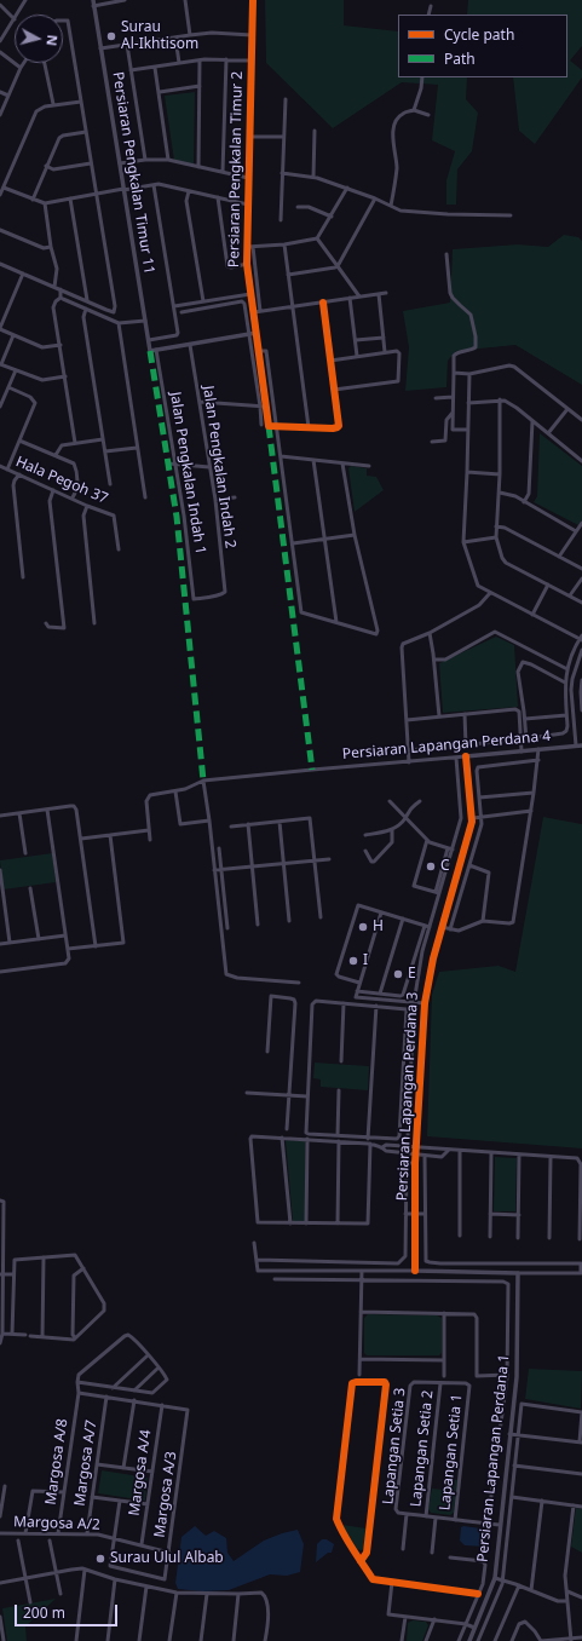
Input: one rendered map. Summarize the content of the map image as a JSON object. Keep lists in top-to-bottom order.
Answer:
{
  "streets": {
    "street": [
      "Persiaran Pengkalan Timur 2",
      "Persiaran Pengkalan Timur 11",
      "Jalan Pengkalan Indah 2",
      "Jalan Pengkalan Indah 1",
      "Hala Pegoh 37",
      "Persiaran Lapangan Perdana 4",
      "Persiaran Lapangan Perdana 3",
      "Lapangan Setia 3",
      "Lapangan Setia 2",
      "Lapangan Setia 1",
      "Persiaran Lapangan Perdana 1",
      "Margosa A/8",
      "Margosa A/7",
      "Margosa A/4",
      "Margosa A/3",
      "Margosa A/2"
    ]
  },
  "crossings": [
    ["Persiaran Pengkalan Timur 11", "Jalan Pengkalan Indah 1"],
    ["Jalan Pengkalan Indah 2", "Jalan Pengkalan Indah 1"],
    ["Persiaran Lapangan Perdana 4", "Persiaran Lapangan Perdana 3"],
    ["Lapangan Setia 3", "Lapangan Setia 2"],
    ["Lapangan Setia 3", "Lapangan Setia 1"],
    ["Lapangan Setia 2", "Lapangan Setia 1"],
    ["Margosa A/8", "Margosa A/2"],
    ["Margosa A/7", "Margosa A/2"],
    ["Margosa A/4", "Margosa A/3"],
    ["Margosa A/4", "Margosa A/2"],
    ["Margosa A/3", "Margosa A/2"]
  ],
  "places": [
    "Surau Al-Ikhtisom",
    "C",
    "H",
    "I",
    "E",
    "Surau Ulul Albab"
  ],
  "legend": ["Cycle path", "Path"],
  "scale_bar": "200 m",
  "north": "right"
}
